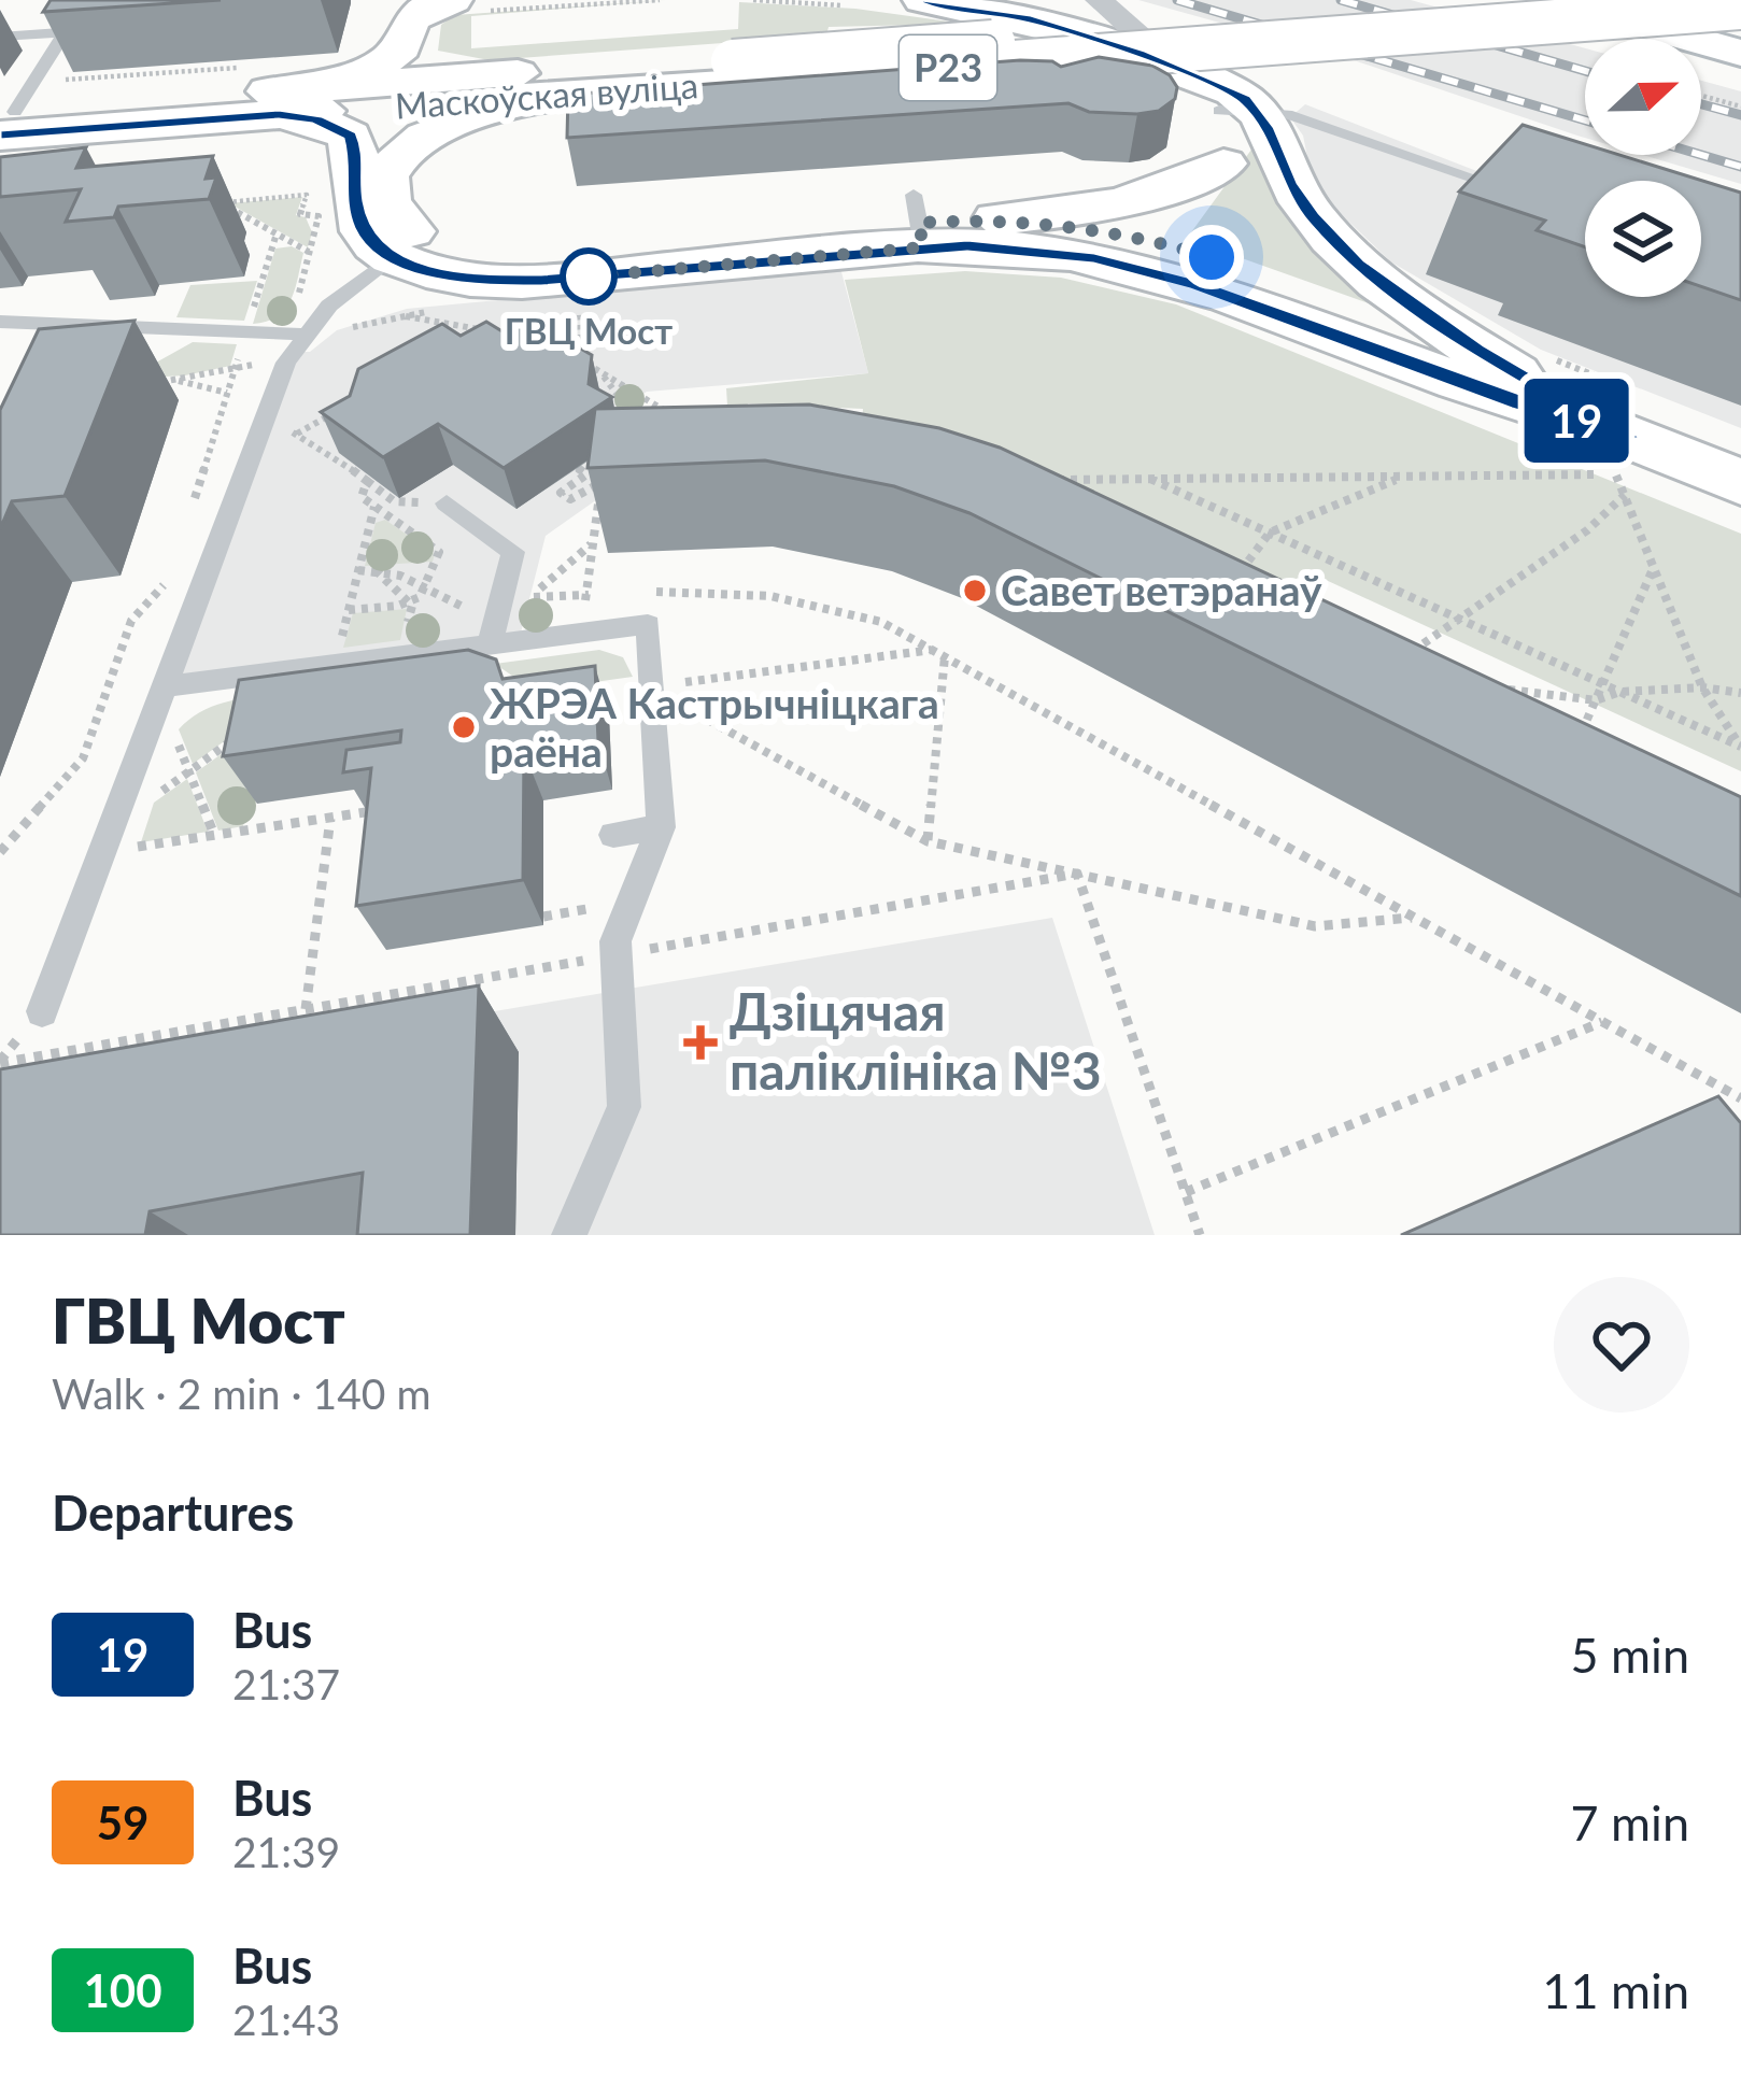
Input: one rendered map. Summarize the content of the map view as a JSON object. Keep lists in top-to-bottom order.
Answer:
{
  "streets": {
    "main road": ["Р23", "Маскоўская вуліца"]
  },
  "crossings": [
    ["Р23", "Маскоўская вуліца"]
  ],
  "places": {
    "other": ["ГВЦ Мост", "Савет ветэранаў", "ЖРЭА Кастрычніцкага раёна"],
    "health": ["Дзіцячая паліклініка №3"]
  },
  "lines": ["bus line 19"],
  "north": "right",
  "page": {
    "on_map": "19",
    "heading": [
      ["ГВЦ Мост", "Walk · 2 min · 140 m"],
      "Departures"
    ],
    "list": [
      {
        "mark": "19",
        "name": "Bus",
        "note": "21:37",
        "value": "5 min"
      },
      {
        "mark": "59",
        "name": "Bus",
        "note": "21:39",
        "value": "7 min"
      },
      {
        "mark": "100",
        "name": "Bus",
        "note": "21:43",
        "value": "11 min"
      }
    ]
  }
}
